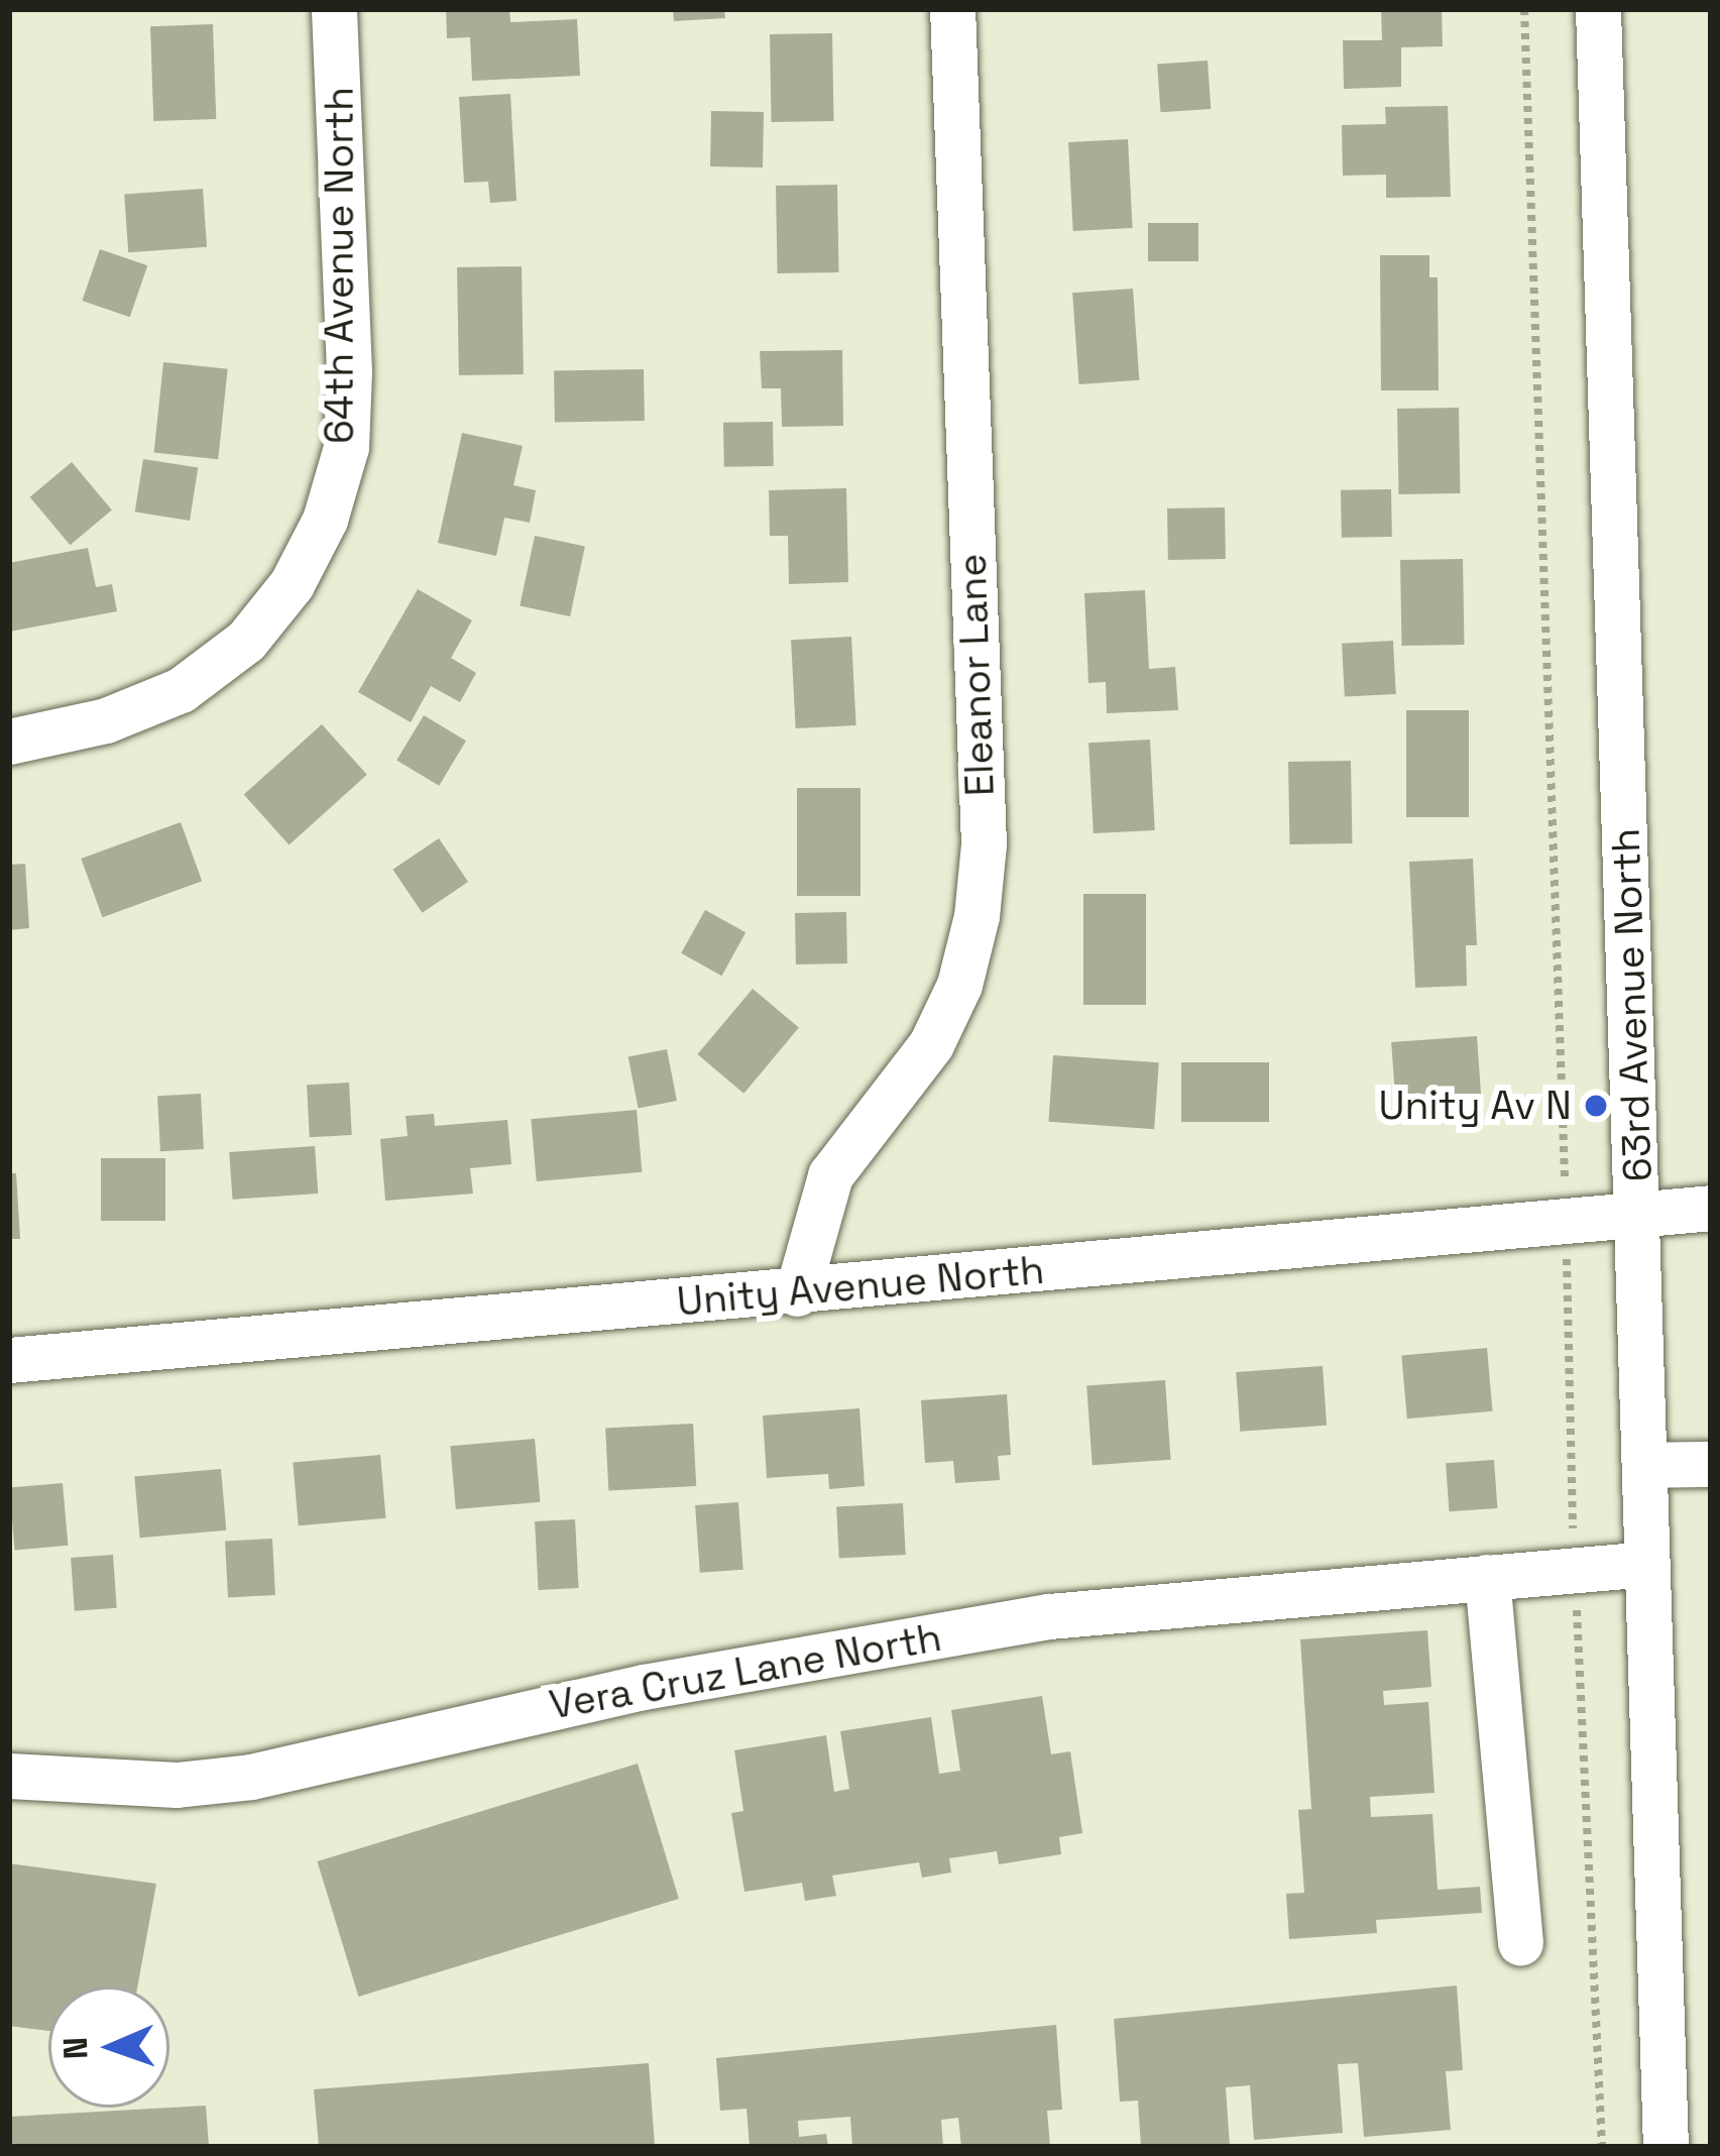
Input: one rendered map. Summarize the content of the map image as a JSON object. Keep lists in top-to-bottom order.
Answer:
{
  "streets": {
    "street": [
      "64th Avenue North",
      "Eleanor Lane",
      "63rd Avenue North",
      "Unity Avenue North",
      "Vera Cruz Lane North"
    ]
  },
  "crossings": [
    ["Eleanor Lane", "Unity Avenue North"],
    ["63rd Avenue North", "Unity Avenue North"],
    ["63rd Avenue North", "Vera Cruz Lane North"]
  ],
  "places": ["Unity Av N"],
  "north": "left"
}
